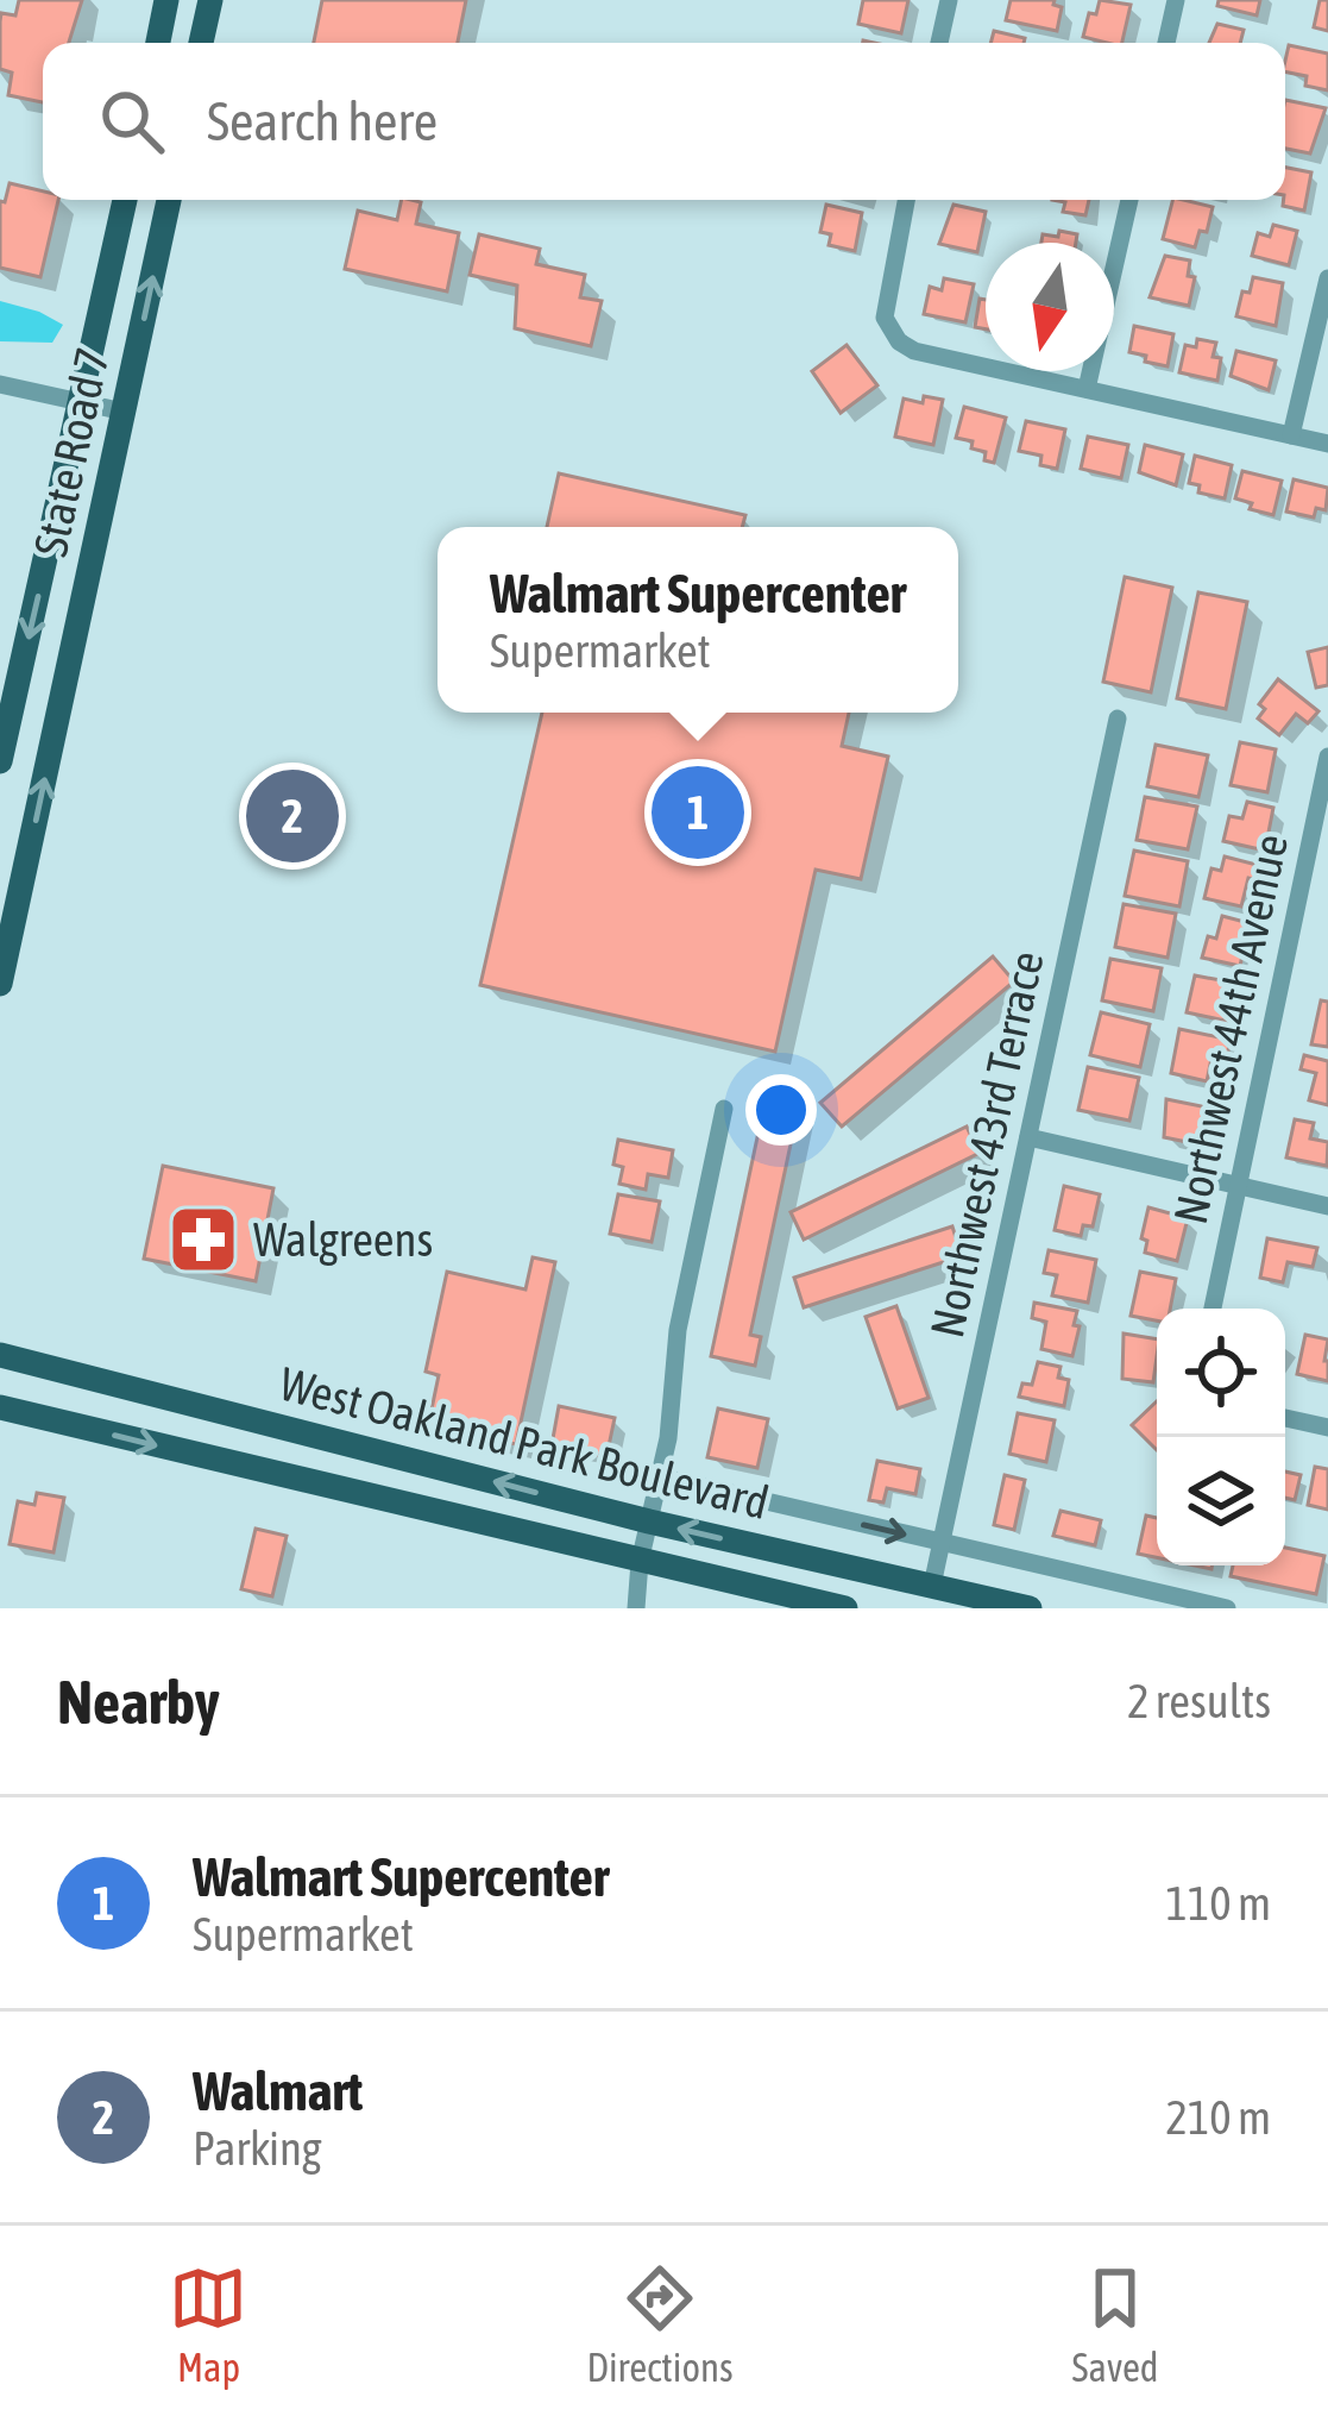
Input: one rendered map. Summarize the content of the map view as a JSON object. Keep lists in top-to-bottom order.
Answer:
{
  "streets": {
    "main road": ["State Road 7", "West Oakland Park Boulevard"],
    "street": ["Northwest 44th Avenue", "Northwest 43rd Terrace"]
  },
  "crossings": [
    ["Northwest 43rd Terrace", "West Oakland Park Boulevard"]
  ],
  "places": {
    "pharmacy": ["Walgreens"]
  },
  "north": "bottom",
  "page": {
    "search": "Search here",
    "popup": ["Walmart Supercenter", "Supermarket"],
    "pins": ["1", "2"],
    "heading": ["Nearby", "2 results"],
    "list": [
      {
        "mark": "1",
        "name": "Walmart Supercenter",
        "note": "Supermarket",
        "value": "110 m"
      },
      {
        "mark": "2",
        "name": "Walmart",
        "note": "Parking",
        "value": "210 m"
      }
    ],
    "nav": ["Map", "Directions", "Saved"]
  }
}
